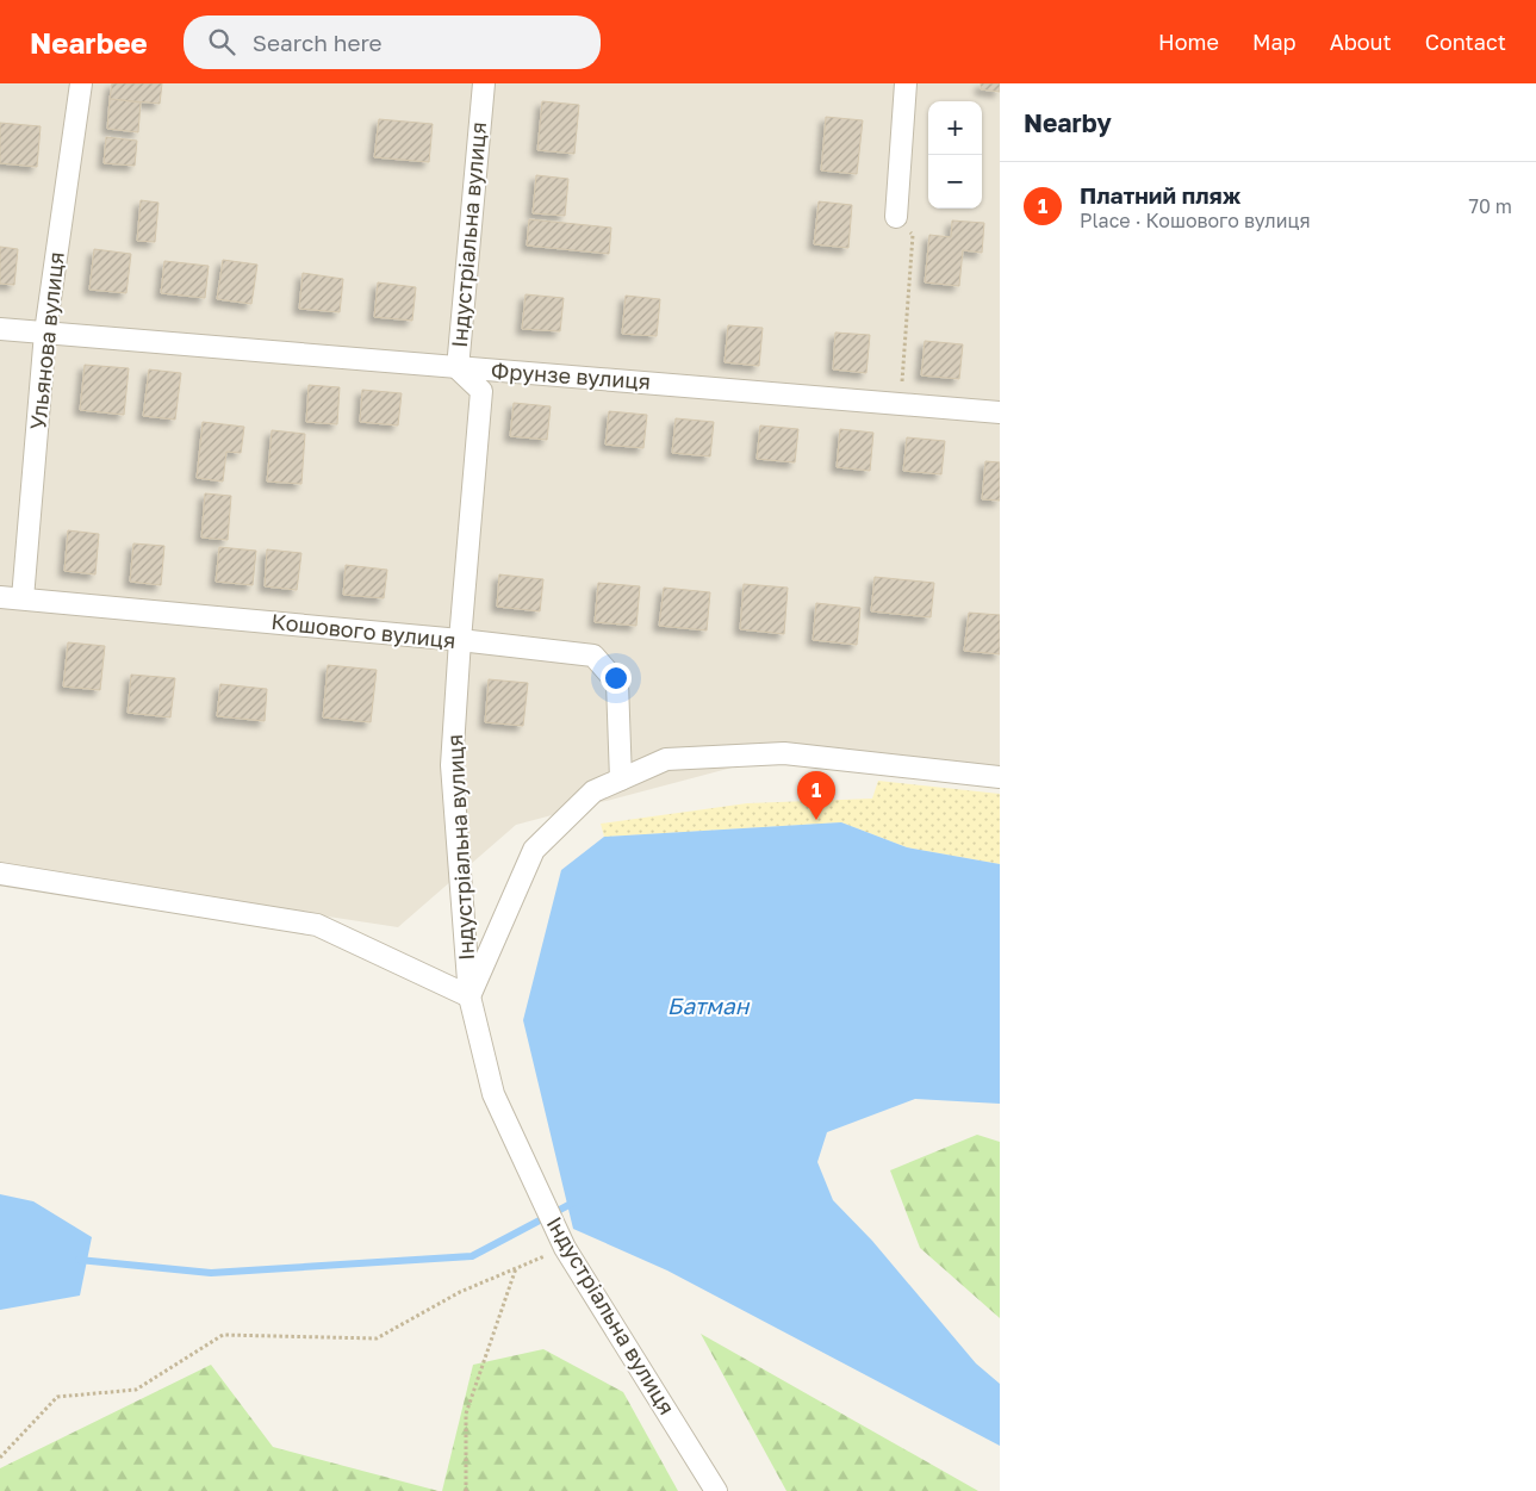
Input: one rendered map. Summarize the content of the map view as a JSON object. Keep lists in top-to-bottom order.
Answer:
{
  "streets": {
    "street": [
      "Індустріальна вулиця",
      "Ульянова вулиця",
      "Фрунзе вулиця",
      "Кошового вулиця"
    ]
  },
  "crossings": [
    ["Індустріальна вулиця", "Фрунзе вулиця"],
    ["Індустріальна вулиця", "Кошового вулиця"],
    ["Ульянова вулиця", "Фрунзе вулиця"],
    ["Ульянова вулиця", "Кошового вулиця"]
  ],
  "water": ["Батман"],
  "page": {
    "header": "Nearbee",
    "search": "Search here",
    "nav": [
      "Home",
      "Map",
      "About",
      "Contact"
    ],
    "heading": "Nearby",
    "map_buttons": ["+", "−"],
    "list": [
      {
        "mark": "1",
        "name": "Платний пляж",
        "note": "Place · Кошового вулиця",
        "value": "70 m"
      }
    ],
    "pins": "1"
  }
}
